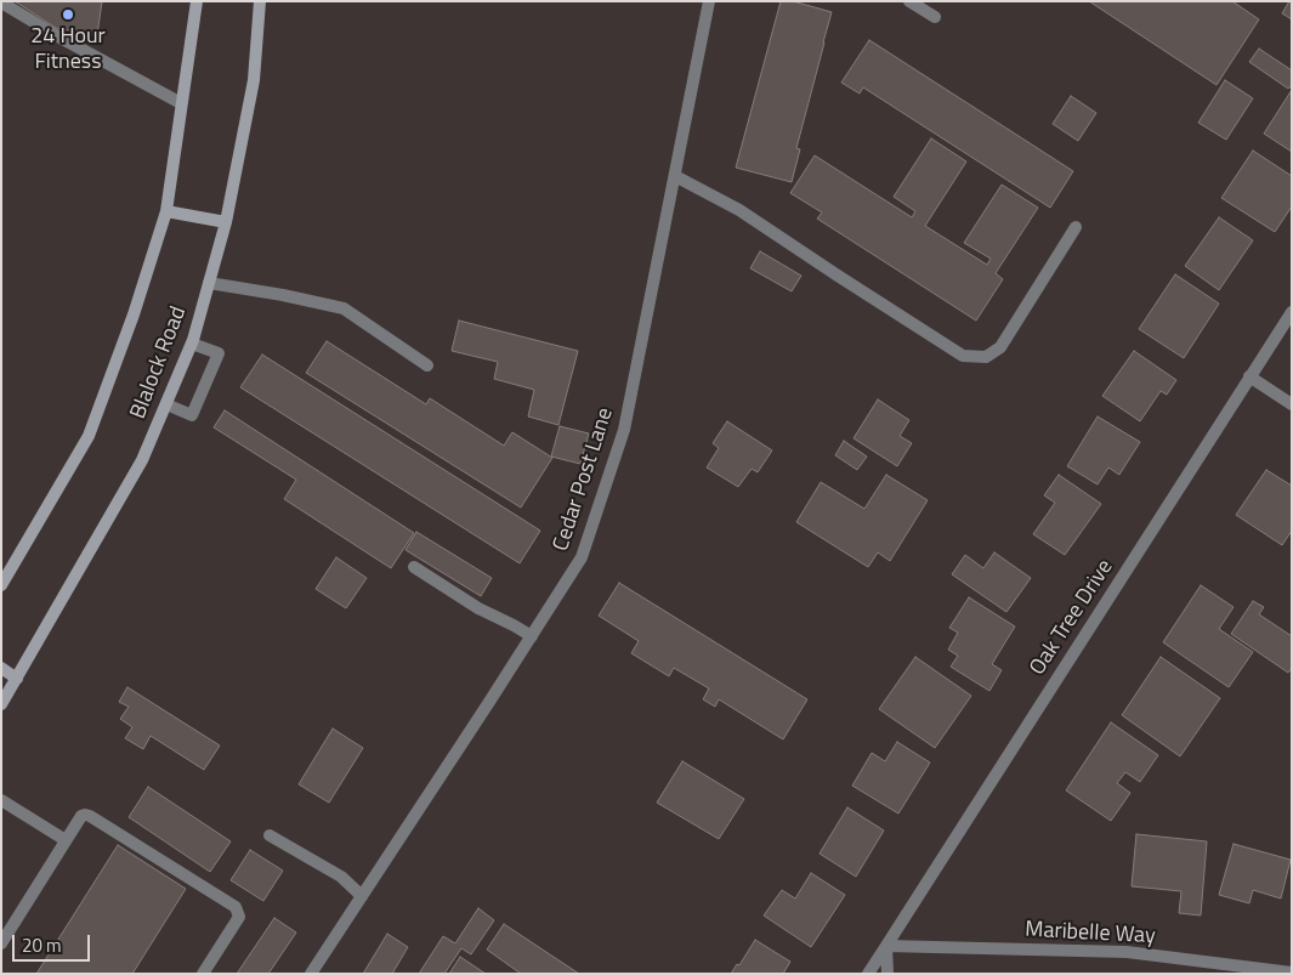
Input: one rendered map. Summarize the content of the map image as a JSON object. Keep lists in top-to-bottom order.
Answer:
{
  "streets": {
    "main road": ["Blalock Road"],
    "street": ["Cedar Post Lane", "Oak Tree Drive", "Maribelle Way"]
  },
  "crossings": [
    ["Oak Tree Drive", "Maribelle Way"]
  ],
  "places": ["24 Hour Fitness"],
  "scale_bar": "20 m"
}
